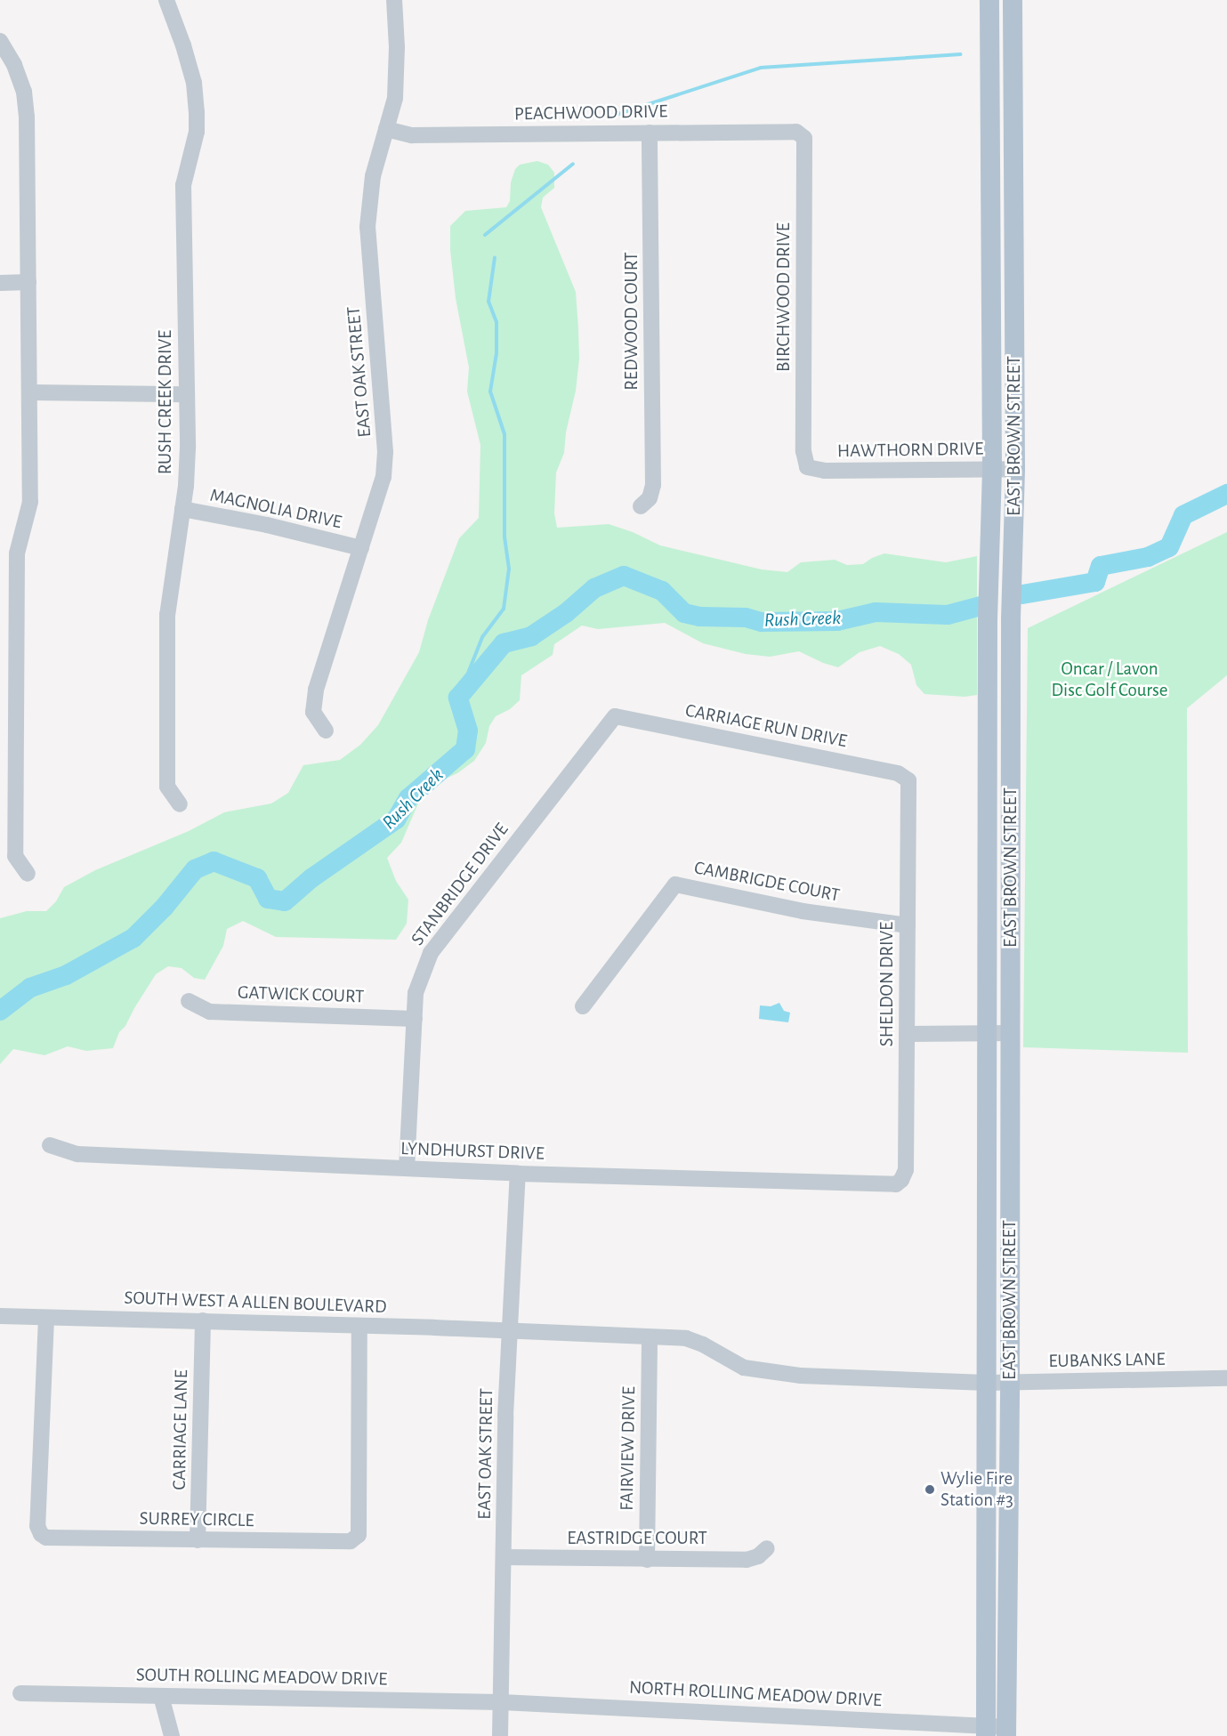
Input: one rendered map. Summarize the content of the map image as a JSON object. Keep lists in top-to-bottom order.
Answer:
{
  "streets": {
    "main road": ["EAST BROWN STREET"],
    "street": [
      "PEACHWOOD DRIVE",
      "BIRCHWOOD DRIVE",
      "REDWOOD COURT",
      "EAST OAK STREET",
      "RUSH CREEK DRIVE",
      "HAWTHORN DRIVE",
      "MAGNOLIA DRIVE",
      "CARRIAGE RUN DRIVE",
      "CAMBRIGDE COURT",
      "STANBRIDGE DRIVE",
      "SHELDON DRIVE",
      "GATWICK COURT",
      "LYNDHURST DRIVE",
      "SOUTH WEST A ALLEN BOULEVARD",
      "EUBANKS LANE",
      "CARRIAGE LANE",
      "FAIRVIEW DRIVE",
      "SURREY CIRCLE",
      "EASTRIDGE COURT",
      "SOUTH ROLLING MEADOW DRIVE",
      "NORTH ROLLING MEADOW DRIVE"
    ]
  },
  "crossings": [
    ["PEACHWOOD DRIVE", "BIRCHWOOD DRIVE"],
    ["PEACHWOOD DRIVE", "REDWOOD COURT"],
    ["PEACHWOOD DRIVE", "EAST OAK STREET"],
    ["BIRCHWOOD DRIVE", "HAWTHORN DRIVE"],
    ["EAST OAK STREET", "MAGNOLIA DRIVE"],
    ["EAST OAK STREET", "LYNDHURST DRIVE"],
    ["EAST OAK STREET", "SOUTH WEST A ALLEN BOULEVARD"],
    ["EAST OAK STREET", "EASTRIDGE COURT"],
    ["EAST OAK STREET", "SOUTH ROLLING MEADOW DRIVE"],
    ["EAST OAK STREET", "NORTH ROLLING MEADOW DRIVE"],
    ["RUSH CREEK DRIVE", "MAGNOLIA DRIVE"],
    ["EAST BROWN STREET", "HAWTHORN DRIVE"],
    ["EAST BROWN STREET", "EUBANKS LANE"],
    ["EAST BROWN STREET", "NORTH ROLLING MEADOW DRIVE"],
    ["CARRIAGE RUN DRIVE", "STANBRIDGE DRIVE"],
    ["CARRIAGE RUN DRIVE", "SHELDON DRIVE"],
    ["CAMBRIGDE COURT", "SHELDON DRIVE"],
    ["STANBRIDGE DRIVE", "GATWICK COURT"],
    ["STANBRIDGE DRIVE", "LYNDHURST DRIVE"],
    ["SHELDON DRIVE", "LYNDHURST DRIVE"],
    ["SOUTH WEST A ALLEN BOULEVARD", "EUBANKS LANE"],
    ["SOUTH WEST A ALLEN BOULEVARD", "CARRIAGE LANE"],
    ["SOUTH WEST A ALLEN BOULEVARD", "FAIRVIEW DRIVE"],
    ["SOUTH WEST A ALLEN BOULEVARD", "SURREY CIRCLE"],
    ["EUBANKS LANE", "FAIRVIEW DRIVE"],
    ["CARRIAGE LANE", "SURREY CIRCLE"],
    ["FAIRVIEW DRIVE", "EASTRIDGE COURT"],
    ["SOUTH ROLLING MEADOW DRIVE", "NORTH ROLLING MEADOW DRIVE"]
  ],
  "water": ["Rush Creek"],
  "parks": ["Oncar / Lavon Disc Golf Course"],
  "places": ["Wylie Fire Station #3"]
}
